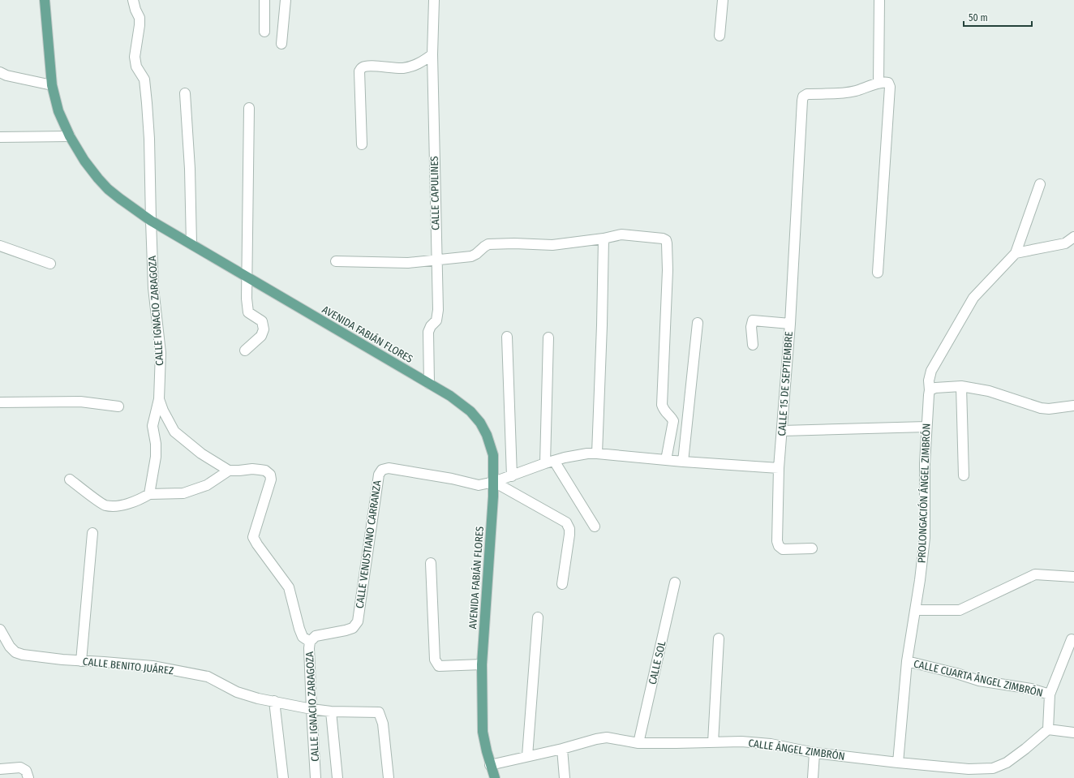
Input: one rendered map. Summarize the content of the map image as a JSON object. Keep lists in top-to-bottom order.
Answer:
{
  "streets": {
    "main road": ["AVENIDA FABIÁN FLORES"],
    "street": [
      "CALLE CAPULINES",
      "CALLE IGNACIO ZARAGOZA",
      "CALLE 15 DE SEPTIEMBRE",
      "PROLONGACIÓN ÁNGEL ZIMBRÓN",
      "CALLE VENUSTIANO CARRANZA",
      "CALLE SOL",
      "CALLE BENITO JUÁREZ",
      "CALLE CUARTA ÁNGEL ZIMBRÓN",
      "CALLE ÁNGEL ZIMBRÓN"
    ]
  },
  "crossings": [
    ["CALLE CAPULINES", "AVENIDA FABIÁN FLORES"],
    ["CALLE IGNACIO ZARAGOZA", "AVENIDA FABIÁN FLORES"],
    ["CALLE IGNACIO ZARAGOZA", "CALLE VENUSTIANO CARRANZA"],
    ["CALLE IGNACIO ZARAGOZA", "CALLE BENITO JUÁREZ"],
    ["AVENIDA FABIÁN FLORES", "CALLE VENUSTIANO CARRANZA"],
    ["AVENIDA FABIÁN FLORES", "CALLE ÁNGEL ZIMBRÓN"],
    ["PROLONGACIÓN ÁNGEL ZIMBRÓN", "CALLE CUARTA ÁNGEL ZIMBRÓN"],
    ["PROLONGACIÓN ÁNGEL ZIMBRÓN", "CALLE ÁNGEL ZIMBRÓN"],
    ["CALLE SOL", "CALLE ÁNGEL ZIMBRÓN"],
    ["CALLE CUARTA ÁNGEL ZIMBRÓN", "CALLE ÁNGEL ZIMBRÓN"]
  ],
  "scale_bar": "50 m"
}
